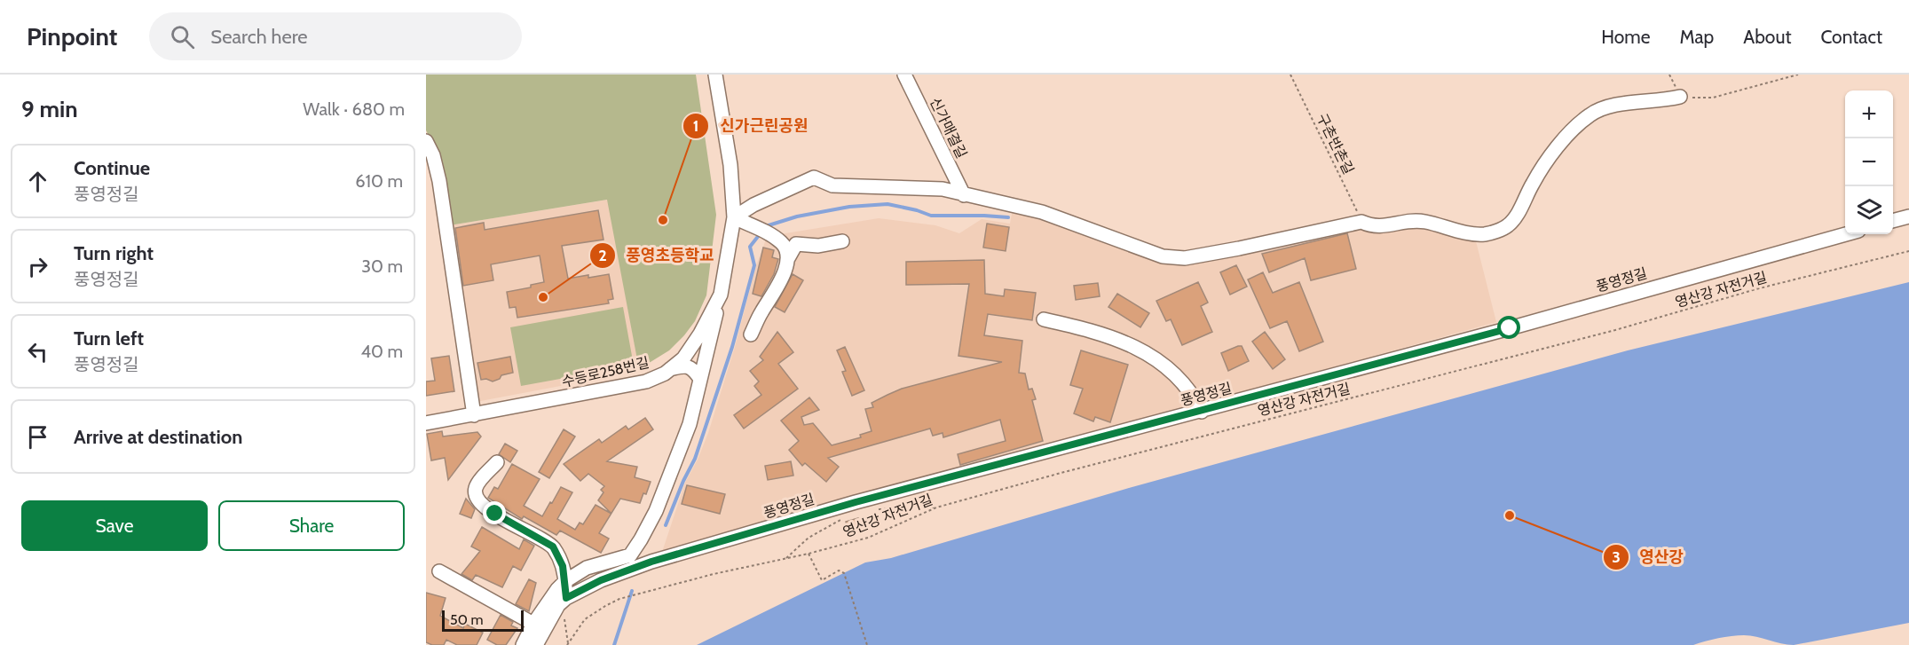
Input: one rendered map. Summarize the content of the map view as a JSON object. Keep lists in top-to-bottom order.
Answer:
{
  "streets": {
    "street": ["신가매결길", "풍영정길", "수등로258번길"],
    "path": ["구촌반촌길", "영산강 자전거길"]
  },
  "places": ["신가근린공원", "풍영초등학교", "영산강"],
  "scale_bar": "50 m",
  "page": {
    "header": "Pinpoint",
    "search": "Search here",
    "nav": [
      "Home",
      "Map",
      "About",
      "Contact"
    ],
    "heading": ["9 min", "Walk · 680 m"],
    "map_buttons": ["+", "−"],
    "list": [
      ["Continue", "풍영정길", "610 m"],
      ["Turn right", "풍영정길", "30 m"],
      ["Turn left", "풍영정길", "40 m"],
      "Arrive at destination"
    ],
    "buttons": ["Save", "Share"],
    "scale": "50 m"
  }
}
